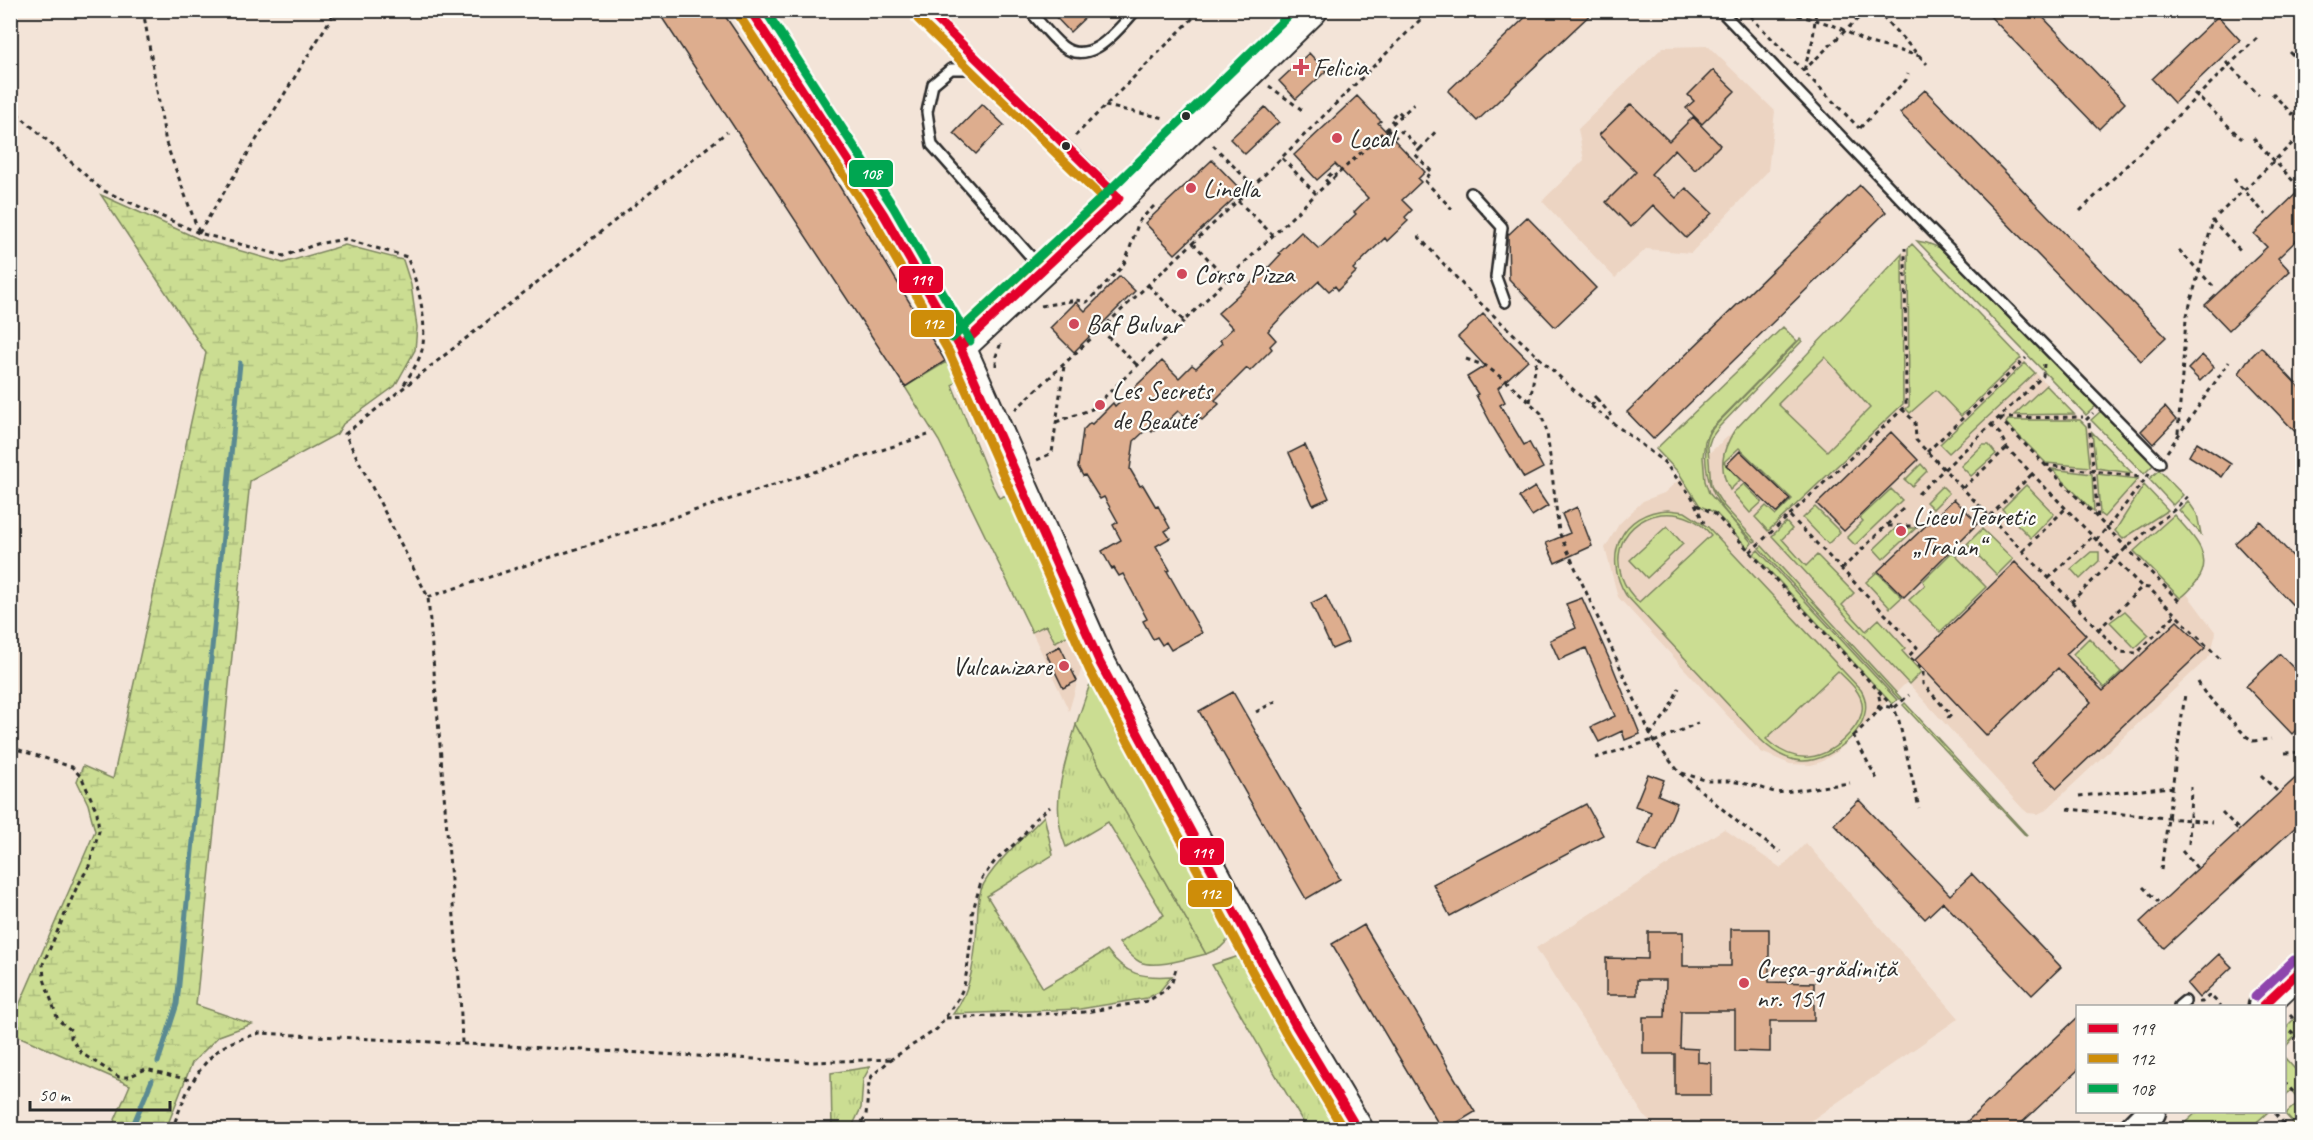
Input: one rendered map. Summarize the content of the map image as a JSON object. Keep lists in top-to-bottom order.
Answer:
{
  "places": {
    "health": ["Felicia"],
    "other": [
      "Local",
      "Linella",
      "Corso Pizza",
      "Baf Bulvar",
      "Les Secrets de Beauté",
      "Liceul Teoretic „Traian“",
      "Vulcanizare",
      "Creșa-grădiniță nr. 151"
    ]
  },
  "lines": ["transit line 119", "transit line 108", "transit line 112"],
  "legend": ["119", "112", "108"],
  "scale_bar": "50 m"
}
